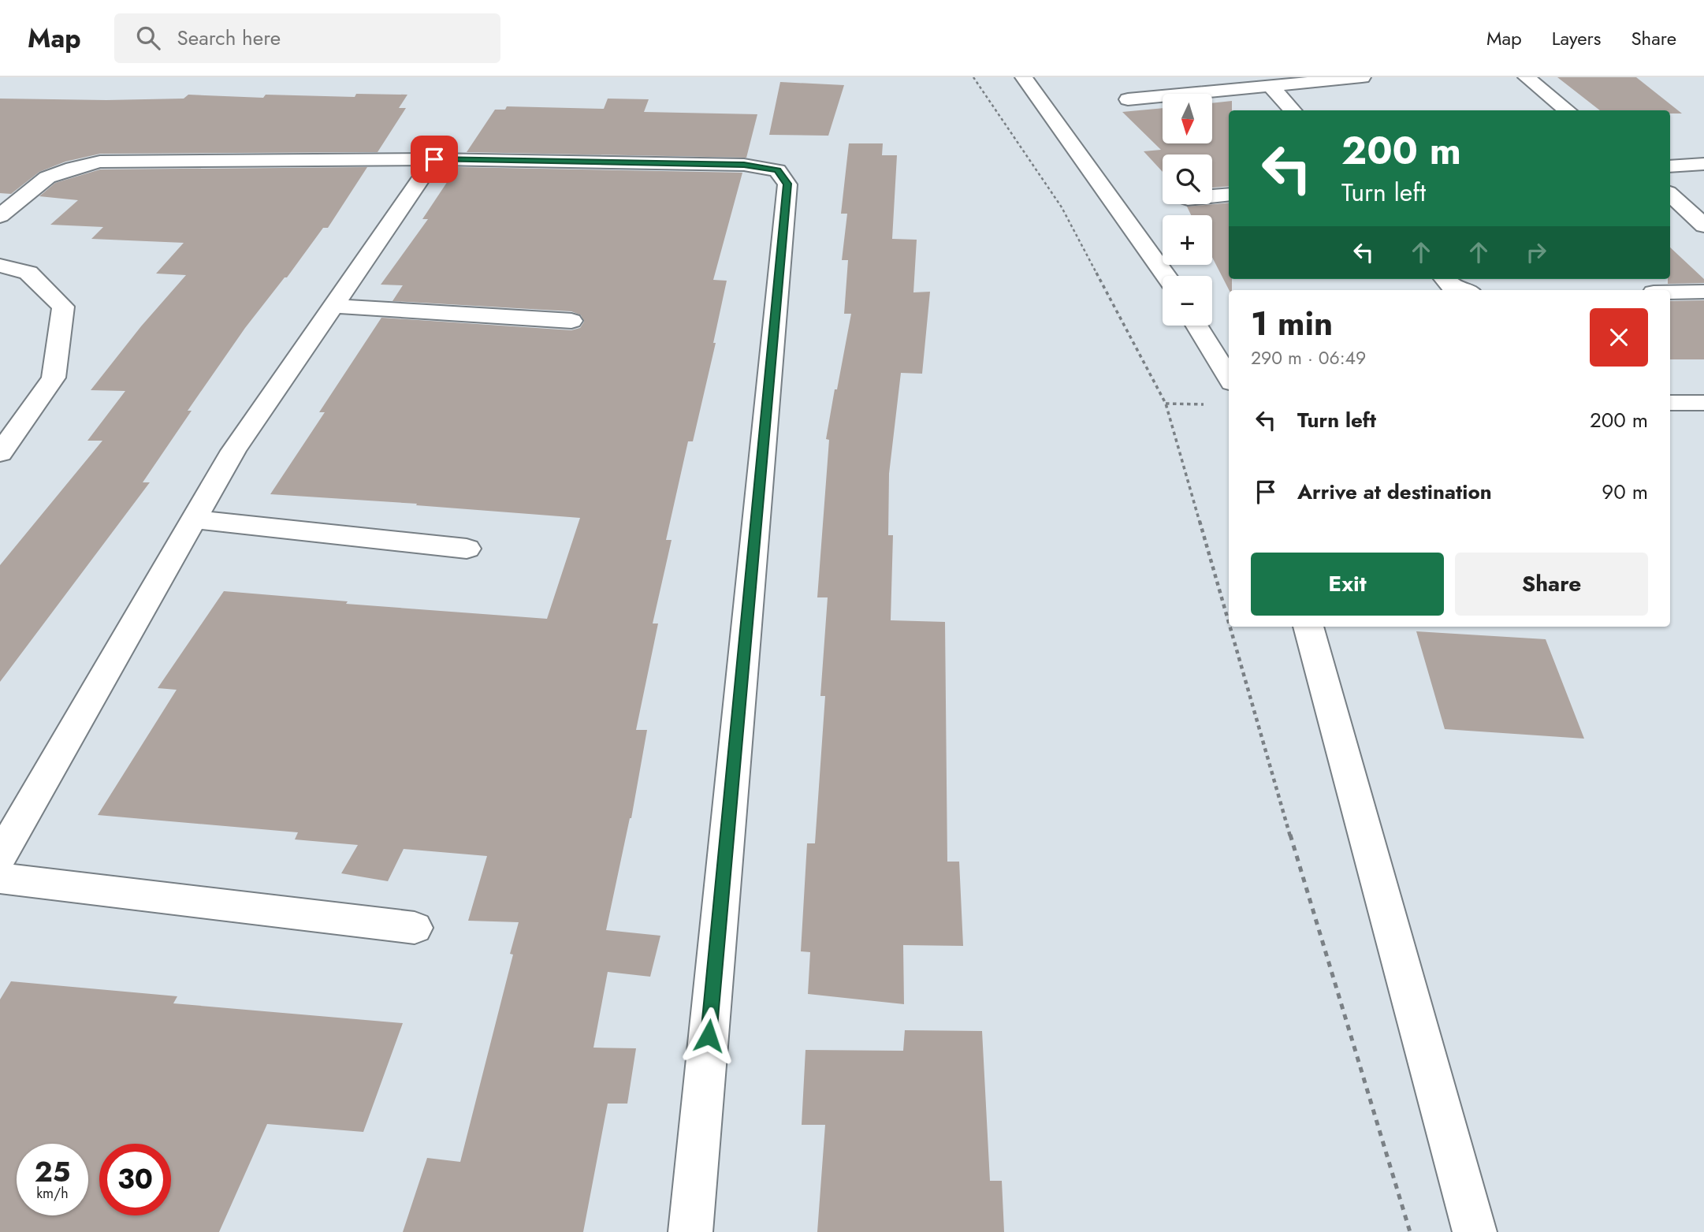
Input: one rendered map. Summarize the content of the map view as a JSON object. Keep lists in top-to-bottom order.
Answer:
{
  "north": "bottom",
  "page": {
    "header": "Map",
    "search": "Search here",
    "nav": ["Map", "Layers", "Share"],
    "map_buttons": ["+", "−"],
    "turn": ["200 m", "Turn left"],
    "heading": ["1 min", "290 m · 06:49"],
    "list": [
      {
        "name": "Turn left",
        "value": "200 m"
      },
      {
        "name": "Arrive at destination",
        "value": "90 m"
      }
    ],
    "buttons": ["Exit", "Share"],
    "speed": "25 km/h",
    "limit": "30"
  }
}
